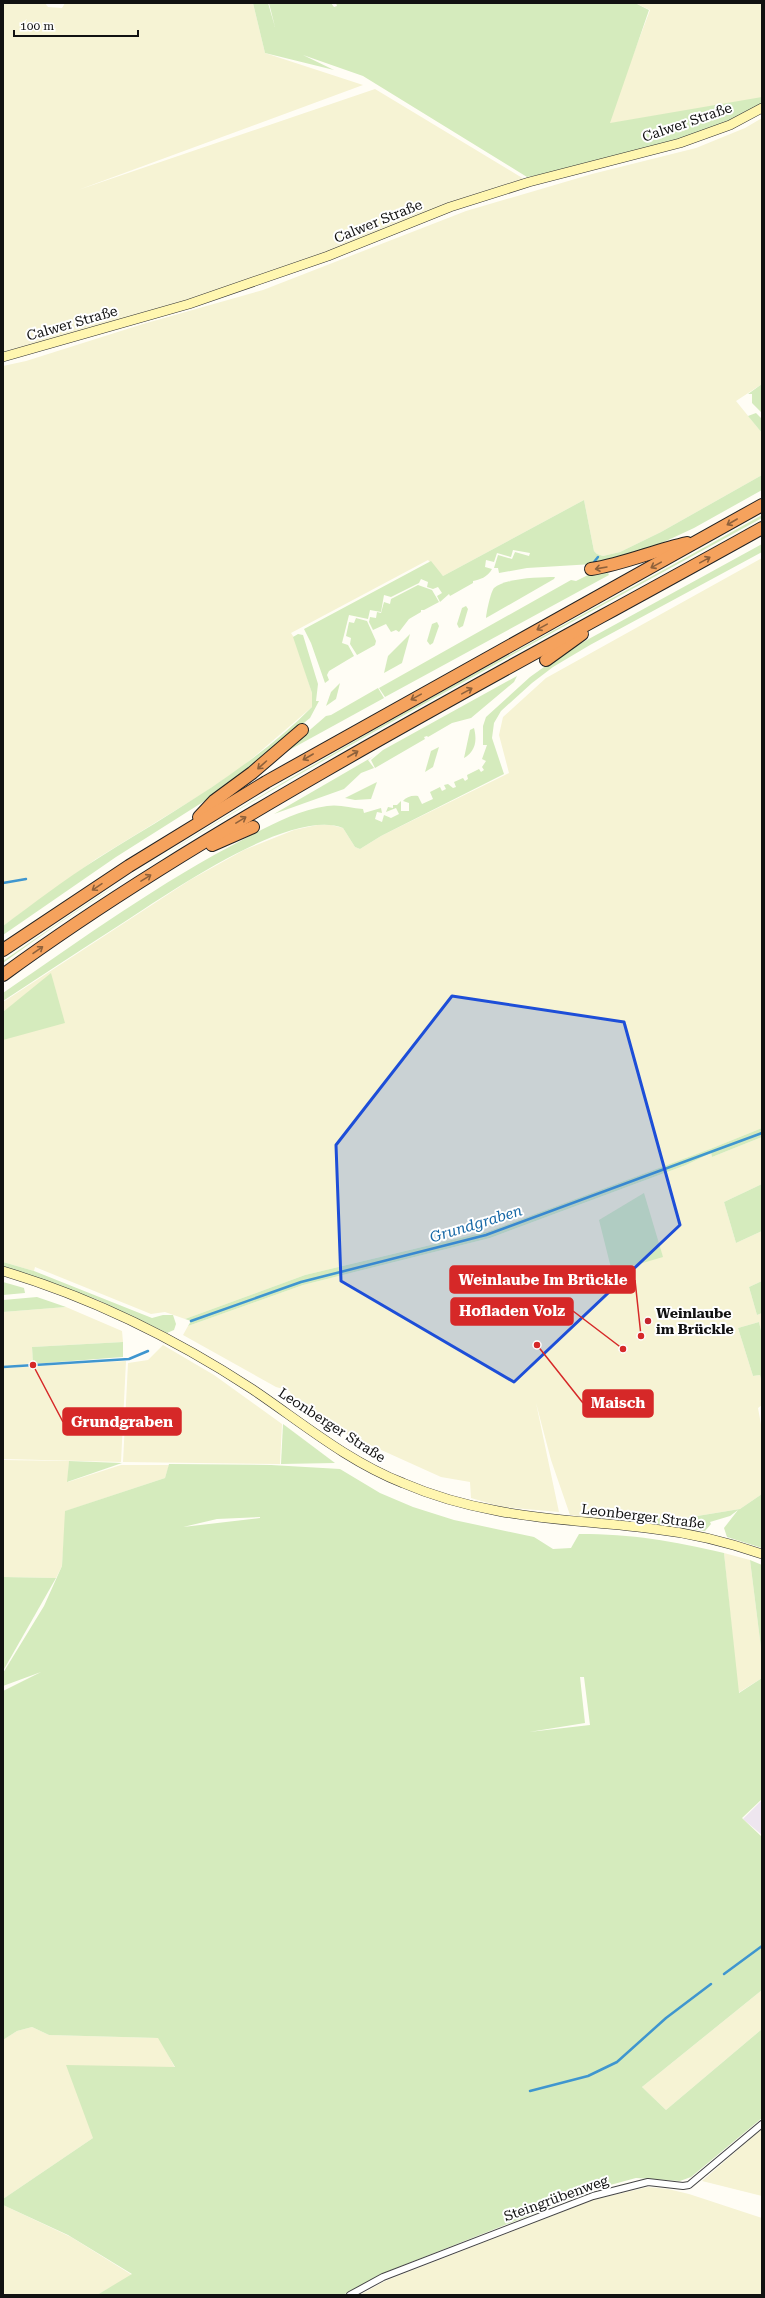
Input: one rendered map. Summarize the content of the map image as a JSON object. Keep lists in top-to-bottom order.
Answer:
{
  "streets": {
    "main road": ["Calwer Straße", "Leonberger Straße"],
    "street": ["Steingrübenweg"]
  },
  "water": ["Grundgraben"],
  "places": [
    "Weinlaube im Brückle",
    "Weinlaube Im Brückle",
    "Maisch",
    "Hofladen Volz",
    "Grundgraben"
  ],
  "scale_bar": "100 m"
}
